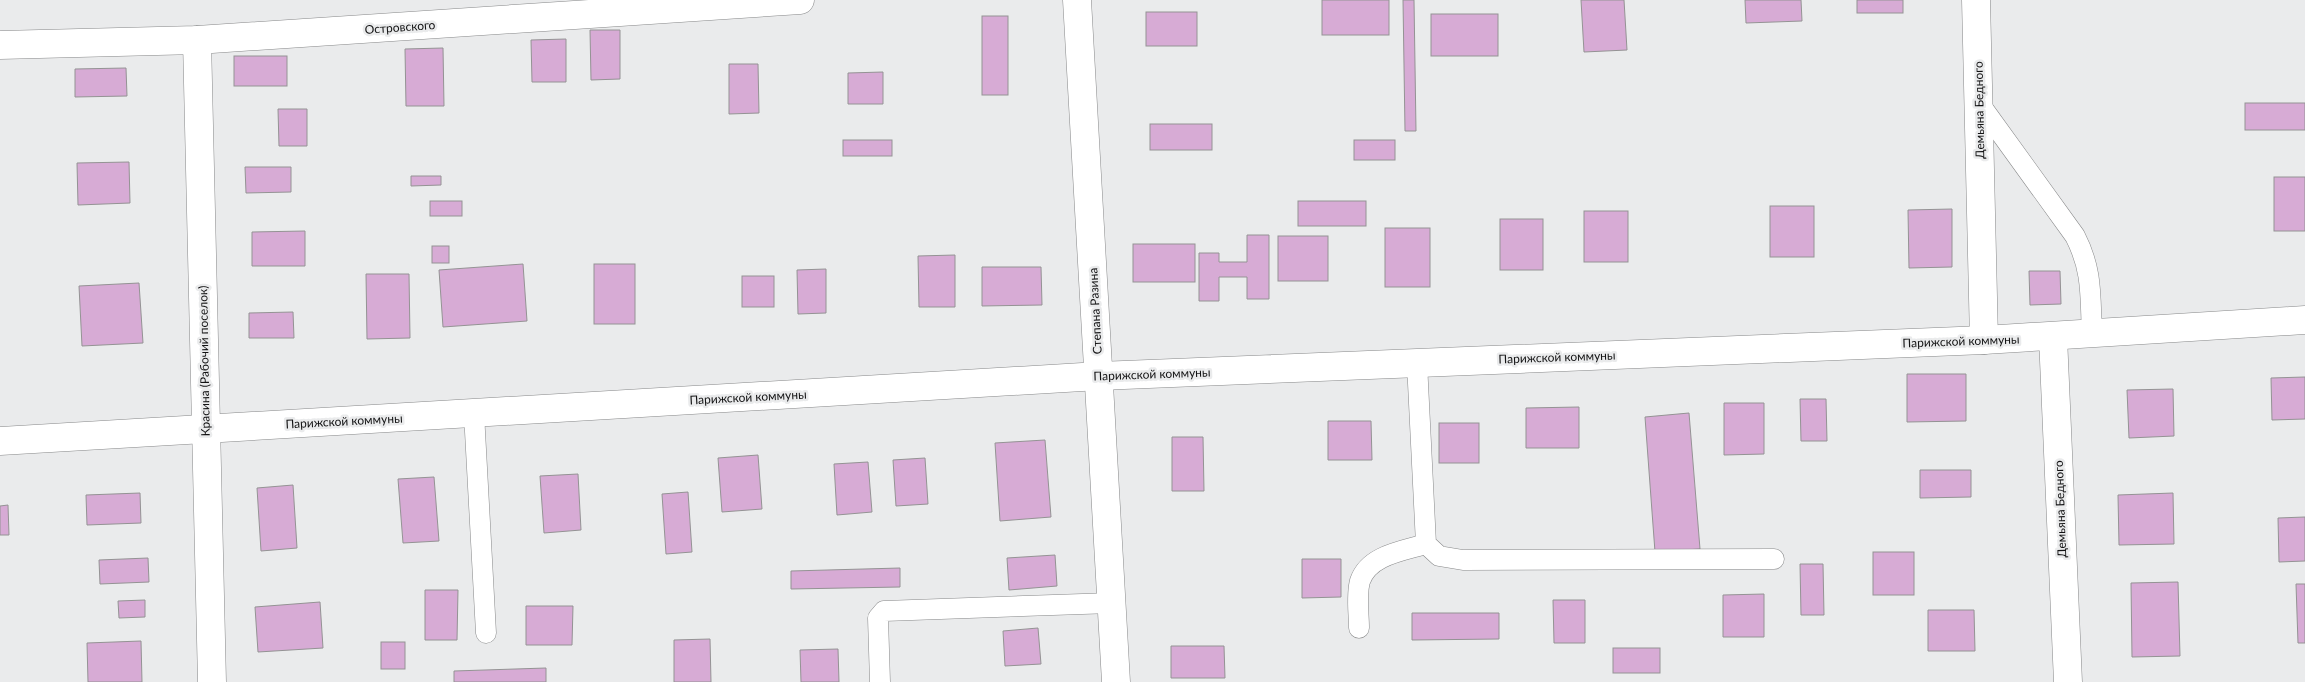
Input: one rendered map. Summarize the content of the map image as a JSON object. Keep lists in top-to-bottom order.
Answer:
{
  "streets": {
    "street": [
      "Островского",
      "Демьяна Бедного",
      "Степана Разина",
      "Парижской коммуны",
      "Красина (Рабочий поселок)"
    ]
  },
  "crossings": [
    ["Островского", "Красина (Рабочий поселок)"],
    ["Демьяна Бедного", "Парижской коммуны"],
    ["Степана Разина", "Парижской коммуны"],
    ["Парижской коммуны", "Красина (Рабочий поселок)"]
  ]
}
